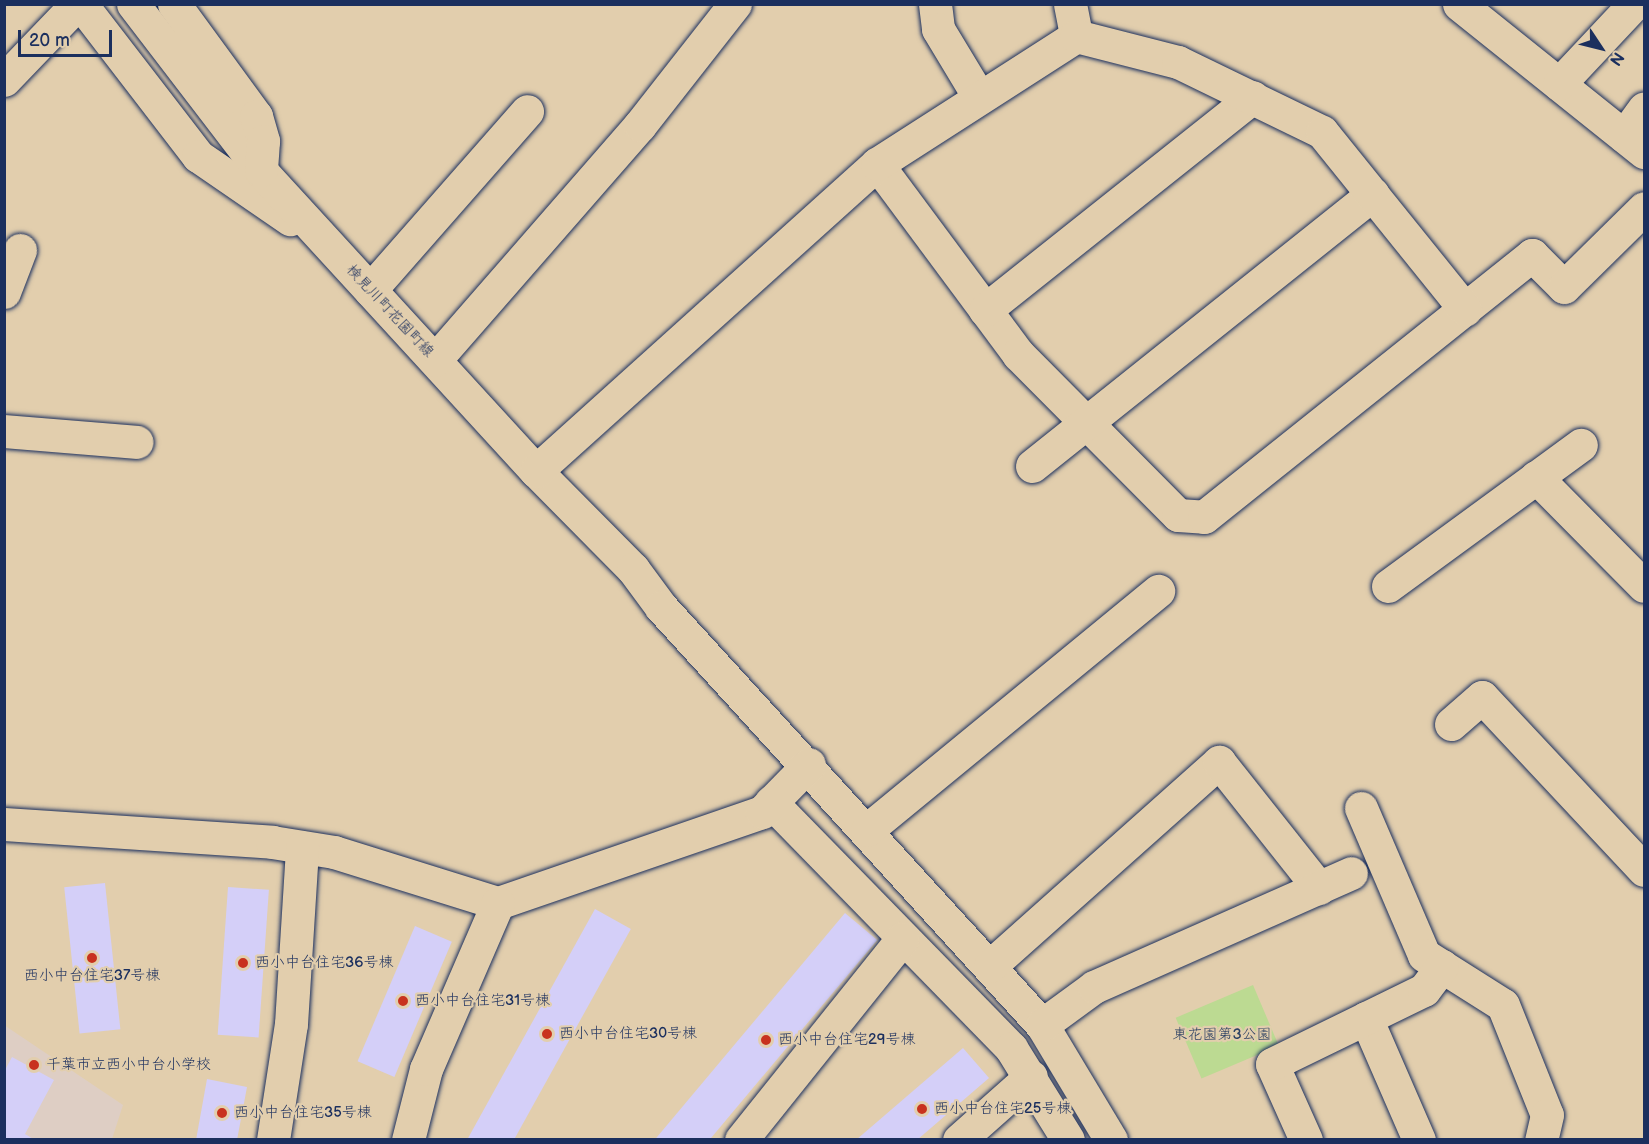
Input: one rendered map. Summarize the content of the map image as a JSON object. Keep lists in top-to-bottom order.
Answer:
{
  "streets": {
    "street": ["検見川町花園町線"]
  },
  "parks": ["東花園第3公園"],
  "places": [
    "西小中台住宅37号棟",
    "西小中台住宅36号棟",
    "西小中台住宅31号棟",
    "西小中台住宅30号棟",
    "西小中台住宅29号棟",
    "千葉市立西小中台小学校",
    "西小中台住宅25号棟",
    "西小中台住宅35号棟"
  ],
  "scale_bar": "20 m",
  "north": "bottom right"
}
